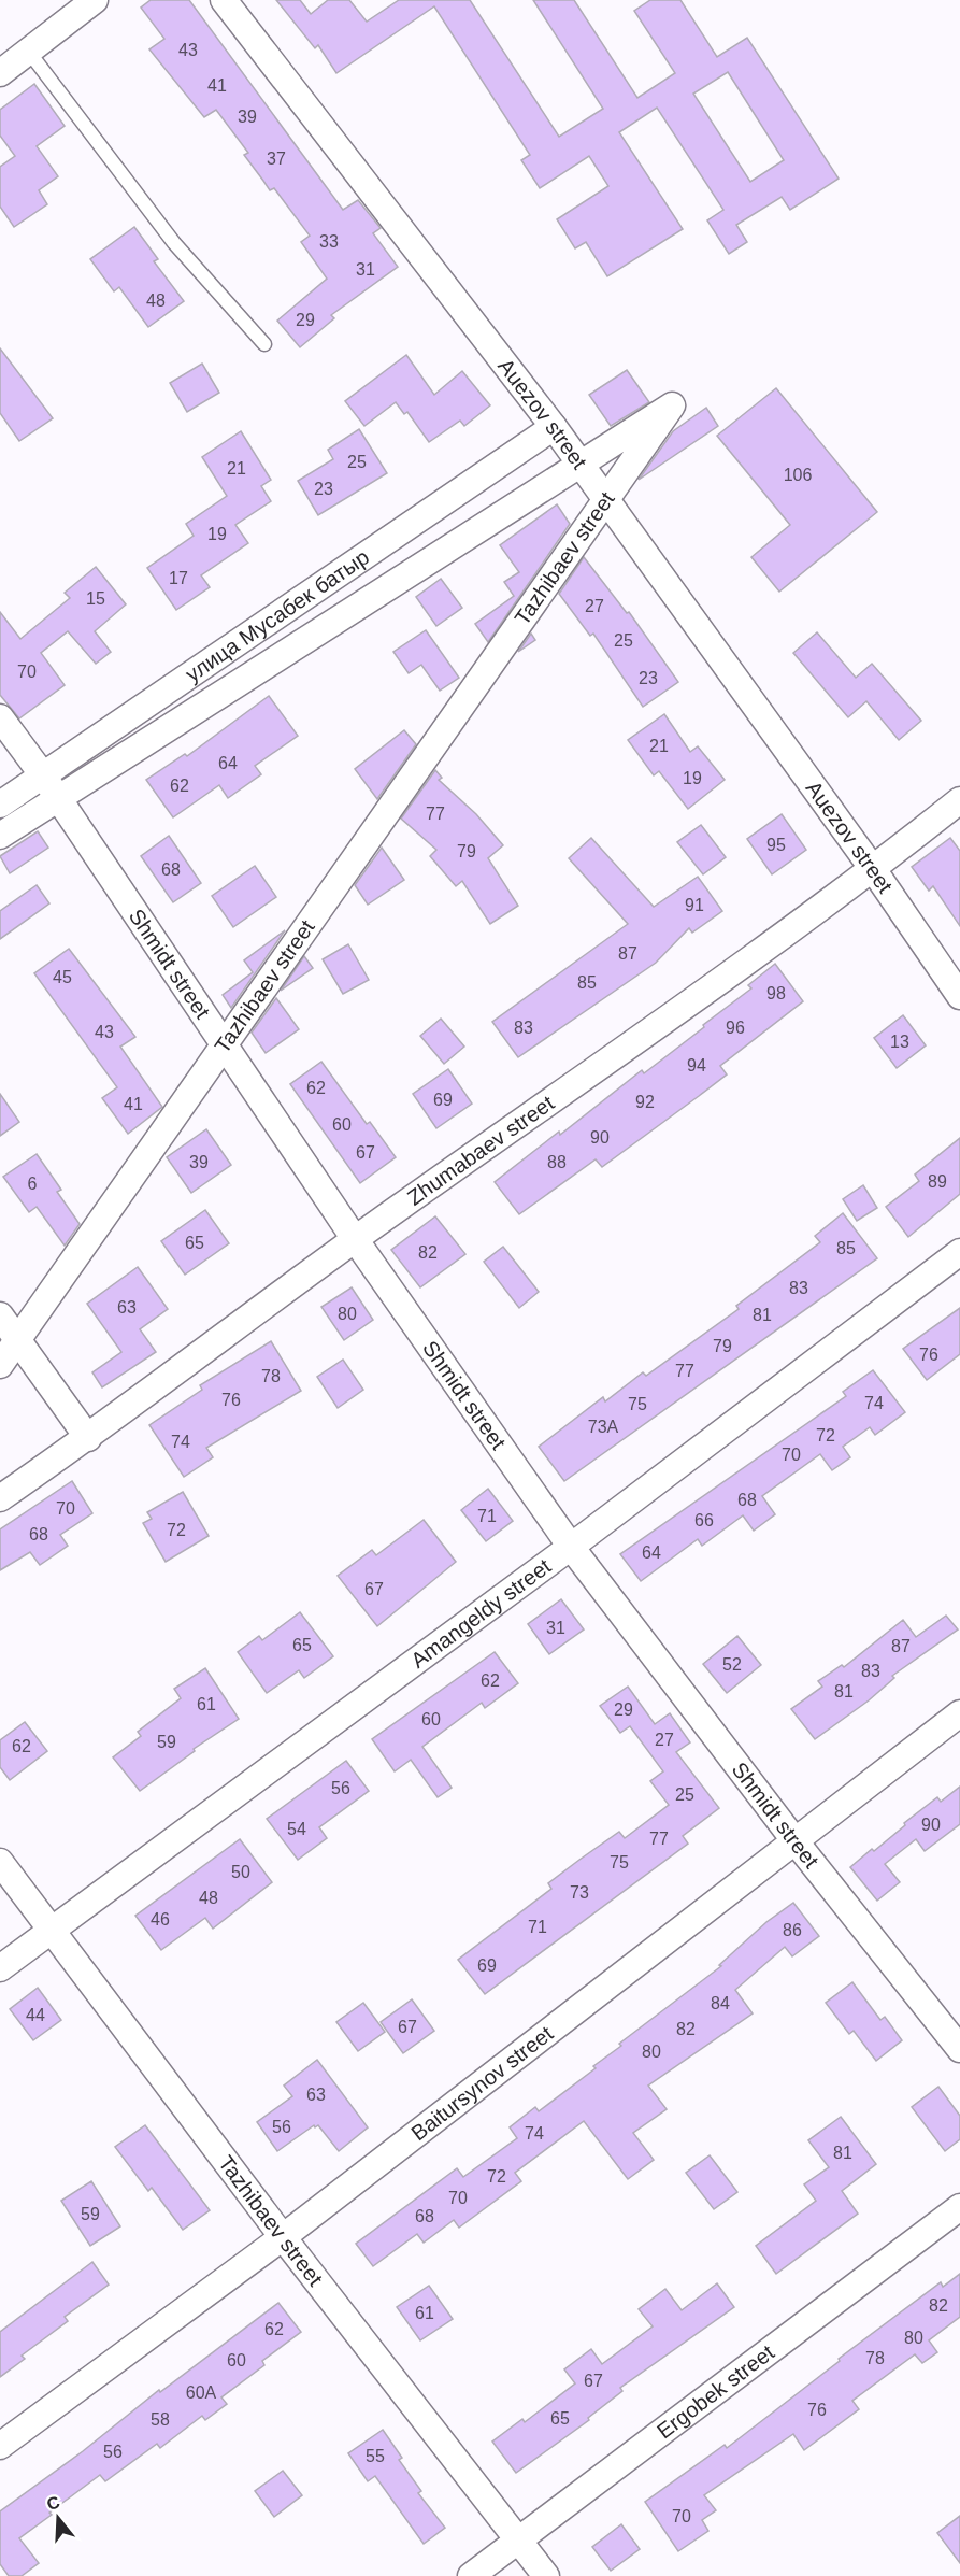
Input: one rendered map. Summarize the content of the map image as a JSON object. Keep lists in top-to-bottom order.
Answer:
{
  "streets": {
    "street": [
      "Auezov street",
      "Tazhibaev street",
      "улица Мусабек батыр",
      "Shmidt street",
      "Zhumabaev street",
      "Amangeldy street",
      "Baitursynov street",
      "Ergobek street"
    ]
  },
  "crossings": [
    ["Auezov street", "улица Мусабек батыр"],
    ["Auezov street", "Zhumabaev street"],
    ["Tazhibaev street", "Amangeldy street"],
    ["Tazhibaev street", "Baitursynov street"],
    ["Tazhibaev street", "Ergobek street"],
    ["улица Мусабек батыр", "Shmidt street"],
    ["Shmidt street", "Zhumabaev street"],
    ["Shmidt street", "Amangeldy street"],
    ["Shmidt street", "Baitursynov street"]
  ],
  "house_numbers": [
    "43",
    "41",
    "39",
    "37",
    "33",
    "31",
    "48",
    "29",
    "25",
    "21",
    "106",
    "23",
    "19",
    "17",
    "15",
    "27",
    "25",
    "70",
    "23",
    "21",
    "64",
    "19",
    "62",
    "77",
    "95",
    "79",
    "68",
    "91",
    "87",
    "45",
    "85",
    "98",
    "83",
    "96",
    "43",
    "13",
    "94",
    "62",
    "69",
    "92",
    "41",
    "60",
    "90",
    "67",
    "39",
    "88",
    "89",
    "6",
    "65",
    "85",
    "82",
    "83",
    "63",
    "80",
    "81",
    "79",
    "76",
    "77",
    "78",
    "76",
    "74",
    "75",
    "73А",
    "72",
    "74",
    "70",
    "68",
    "70",
    "71",
    "66",
    "72",
    "68",
    "64",
    "67",
    "31",
    "65",
    "87",
    "52",
    "83",
    "62",
    "81",
    "61",
    "29",
    "60",
    "27",
    "59",
    "62",
    "56",
    "25",
    "90",
    "54",
    "77",
    "75",
    "50",
    "73",
    "48",
    "46",
    "71",
    "86",
    "69",
    "84",
    "44",
    "67",
    "82",
    "80",
    "63",
    "56",
    "74",
    "81",
    "72",
    "70",
    "59",
    "68",
    "82",
    "61",
    "62",
    "80",
    "78",
    "60",
    "67",
    "60А",
    "76",
    "65",
    "58",
    "56",
    "55",
    "70"
  ],
  "north": "top"
}
